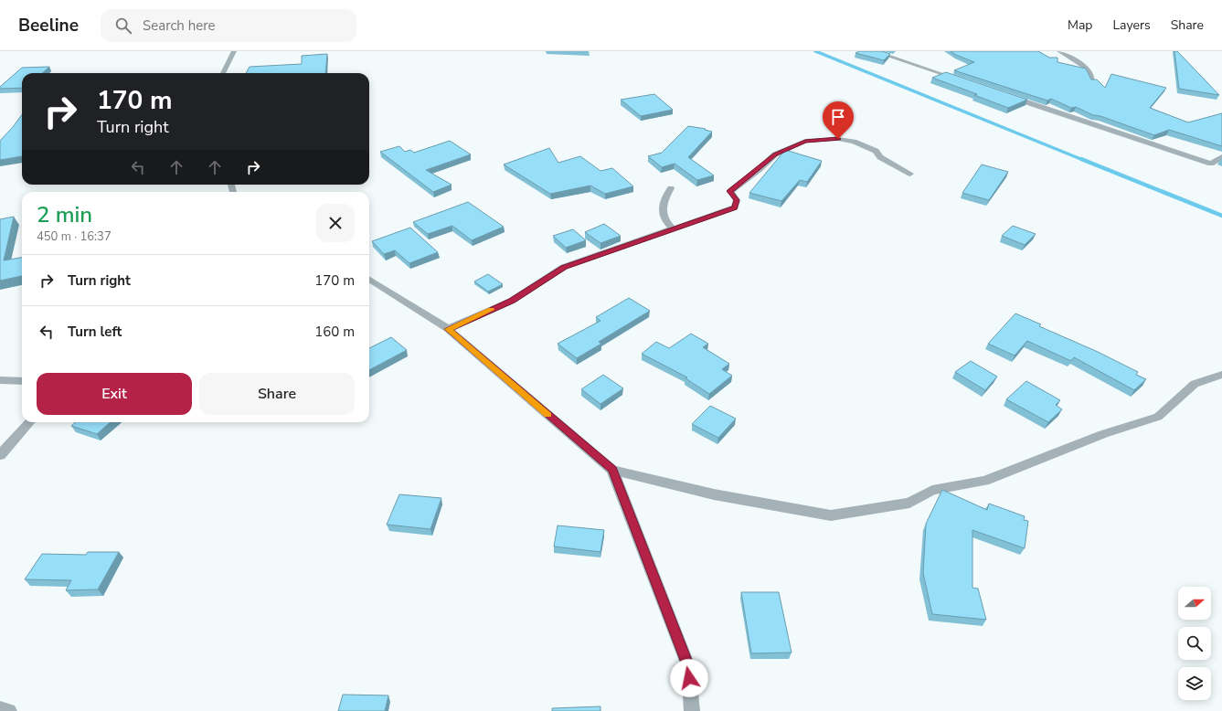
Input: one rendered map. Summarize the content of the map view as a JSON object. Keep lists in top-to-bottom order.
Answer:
{
  "north": "right",
  "page": {
    "header": "Beeline",
    "search": "Search here",
    "nav": ["Map", "Layers", "Share"],
    "turn": ["170 m", "Turn right"],
    "heading": ["2 min", "450 m · 16:37"],
    "list": [
      {
        "name": "Turn right",
        "value": "170 m"
      },
      {
        "name": "Turn left",
        "value": "160 m"
      }
    ],
    "buttons": ["Exit", "Share"]
  }
}
